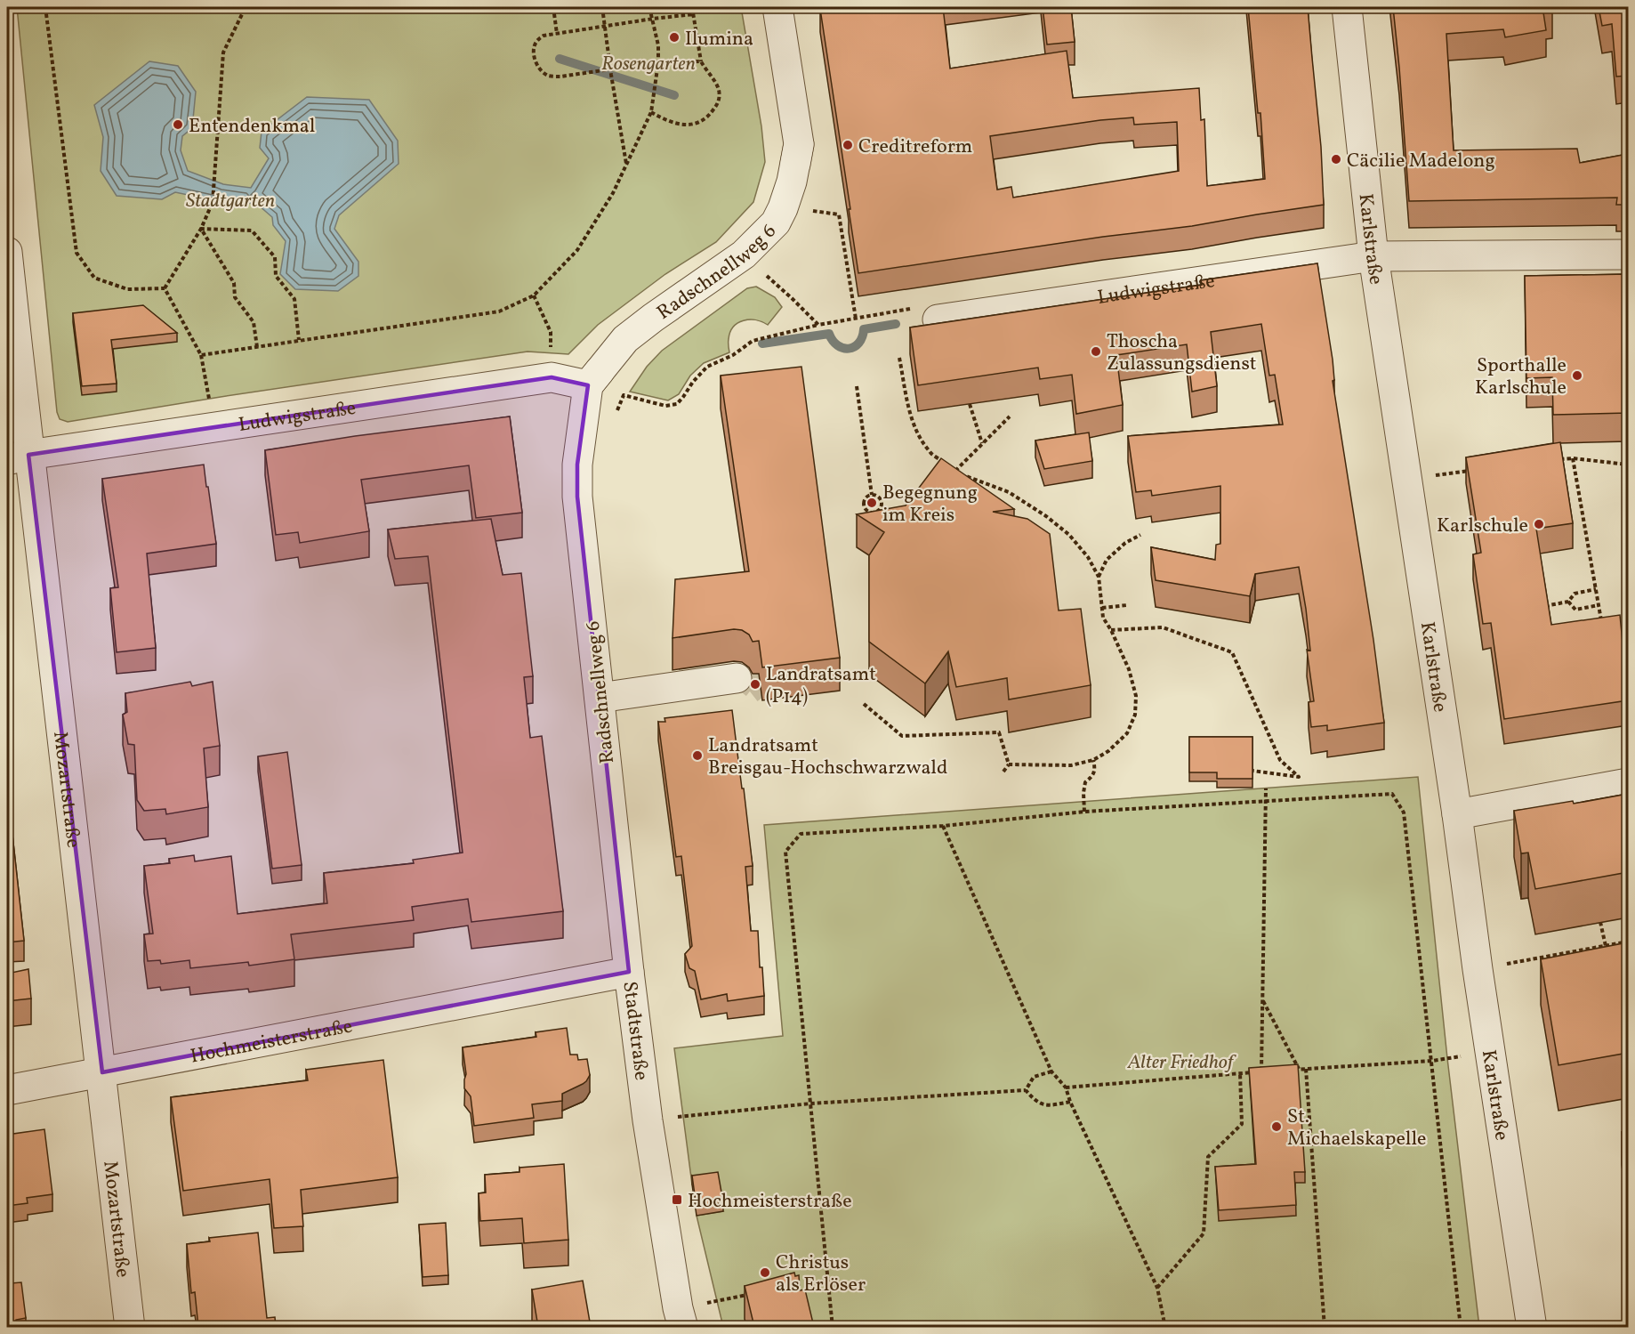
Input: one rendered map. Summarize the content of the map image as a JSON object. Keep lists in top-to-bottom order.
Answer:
{
  "streets": {
    "street": [
      "Karlstraße",
      "Radschnellweg 6",
      "Ludwigstraße",
      "Mozartstraße",
      "Stadtstraße",
      "Hochmeisterstraße"
    ]
  },
  "crossings": [
    ["Karlstraße", "Ludwigstraße"],
    ["Radschnellweg 6", "Ludwigstraße"],
    ["Radschnellweg 6", "Stadtstraße"],
    ["Ludwigstraße", "Mozartstraße"],
    ["Mozartstraße", "Hochmeisterstraße"],
    ["Stadtstraße", "Hochmeisterstraße"]
  ],
  "parks": ["Rosengarten", "Stadtgarten", "Alter Friedhof"],
  "places": {
    "other": [
      "Ilumina",
      "Entendenkmal",
      "Creditreform",
      "Cäcilie Madelong",
      "Thoscha Zulassungsdienst",
      "Sporthalle Karlschule",
      "Begegnung im Kreis",
      "Karlschule",
      "Landratsamt (P14)",
      "Landratsamt Breisgau-Hochschwarzwald",
      "St. Michaelskapelle",
      "Christus als Erlöser"
    ],
    "transit": ["Hochmeisterstraße"]
  }
}
